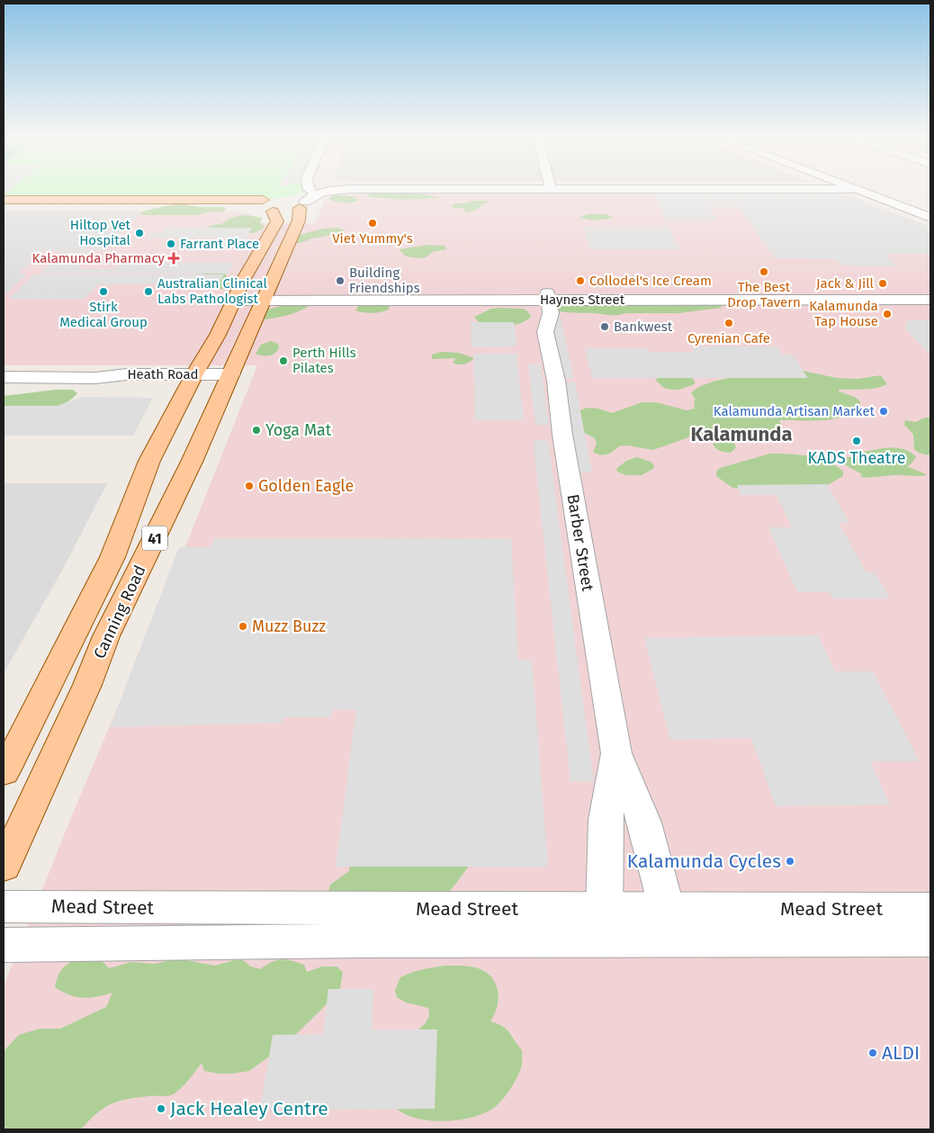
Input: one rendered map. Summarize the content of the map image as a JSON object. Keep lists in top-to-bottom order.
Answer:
{
  "streets": {
    "main road": ["41", "Canning Road"],
    "street": [
      "Haynes Street",
      "Heath Road",
      "Barber Street",
      "Mead Street"
    ]
  },
  "crossings": [
    ["Haynes Street", "Barber Street"],
    ["Haynes Street", "Canning Road"],
    ["Heath Road", "Canning Road"],
    ["Barber Street", "Mead Street"]
  ],
  "districts": ["Kalamunda"],
  "places": {
    "other": [
      "Viet Yummy's",
      "Hiltop Vet Hospital",
      "Farrant Place",
      "The Best Drop Tavern",
      "Building Friendships",
      "Collodel's Ice Cream",
      "Jack & Jill",
      "Stirk Medical Group",
      "Australian Clinical Labs Pathologist",
      "Kalamunda Tap House",
      "Cyrenian Cafe",
      "Bankwest",
      "Perth Hills Pilates",
      "Kalamunda Artisan Market",
      "Yoga Mat",
      "KADS Theatre",
      "Golden Eagle",
      "Muzz Buzz",
      "Kalamunda Cycles",
      "ALDI",
      "Jack Healey Centre"
    ],
    "health": ["Kalamunda Pharmacy"]
  }
}
